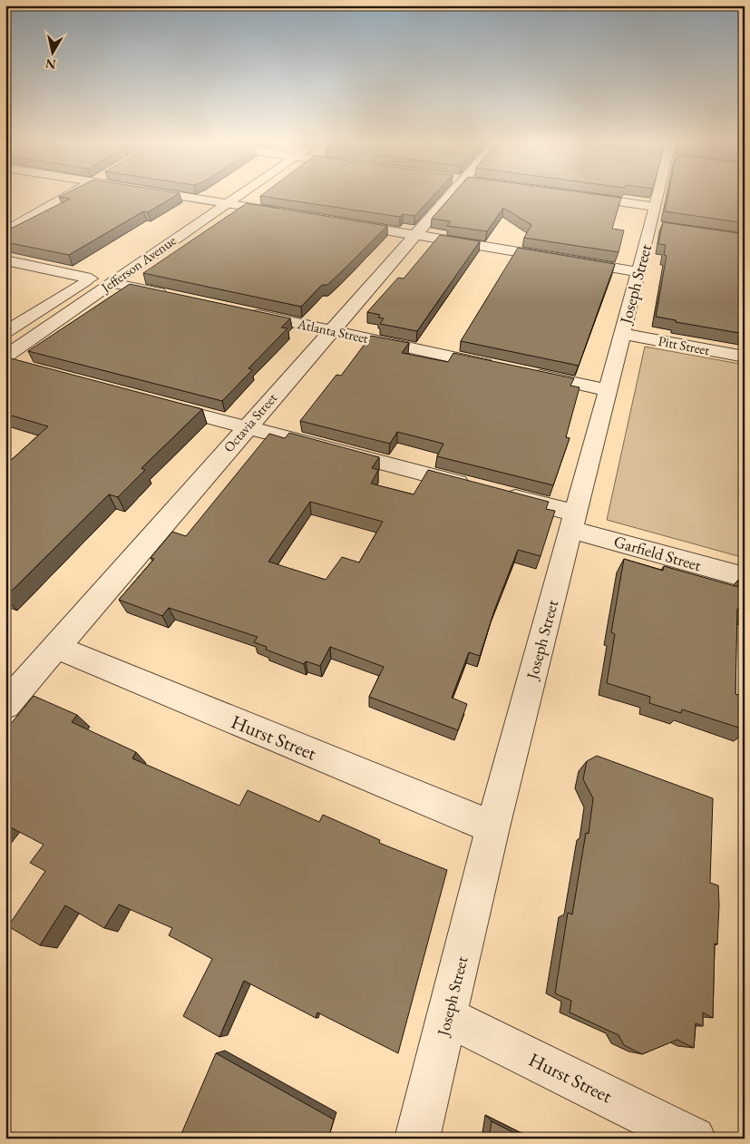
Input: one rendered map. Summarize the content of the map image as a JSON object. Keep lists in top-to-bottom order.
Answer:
{
  "streets": {
    "street": [
      "Jefferson Avenue",
      "Joseph Street",
      "Atlanta Street",
      "Pitt Street",
      "Octavia Street",
      "Garfield Street",
      "Hurst Street"
    ]
  },
  "crossings": [
    ["Joseph Street", "Pitt Street"],
    ["Joseph Street", "Garfield Street"],
    ["Joseph Street", "Hurst Street"],
    ["Atlanta Street", "Octavia Street"],
    ["Octavia Street", "Garfield Street"],
    ["Octavia Street", "Hurst Street"]
  ],
  "north": "bottom"
}
